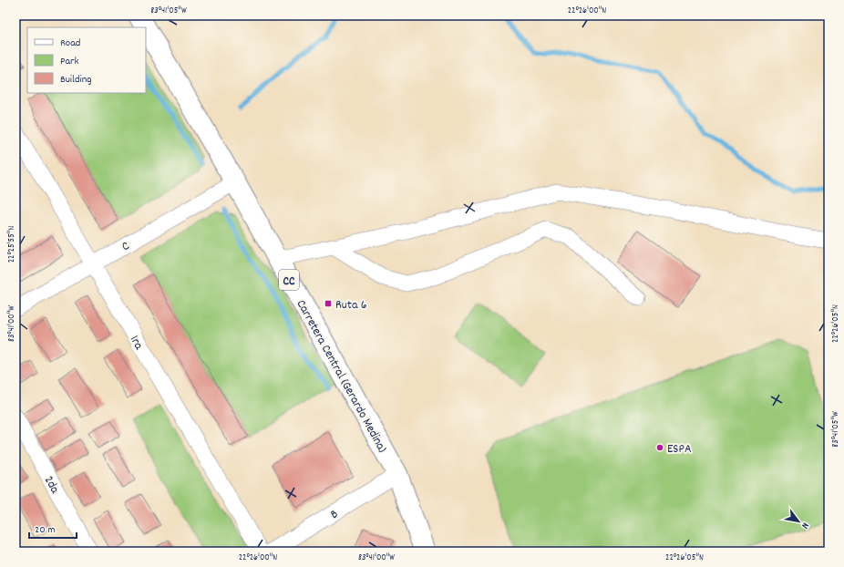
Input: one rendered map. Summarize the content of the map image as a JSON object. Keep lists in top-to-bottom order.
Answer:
{
  "streets": {
    "main road": ["CC", "Carretera Central (Gerardo Medina)"],
    "street": [
      "C",
      "1ra",
      "2da",
      "B"
    ]
  },
  "crossings": [
    ["C", "1ra"],
    ["C", "Carretera Central (Gerardo Medina)"],
    ["Carretera Central (Gerardo Medina)", "B"]
  ],
  "places": {
    "transit": ["Ruta 6"],
    "other": ["ESPA"]
  },
  "legend": ["Road", "Park", "Building"],
  "scale_bar": "20 m",
  "north": "bottom right",
  "coordinates": [
    "83°41'05\"W",
    "22°26'00\"N",
    "22°25'55\"N",
    "22°26'05\"N",
    "83°41'00\"W"
  ]
}
